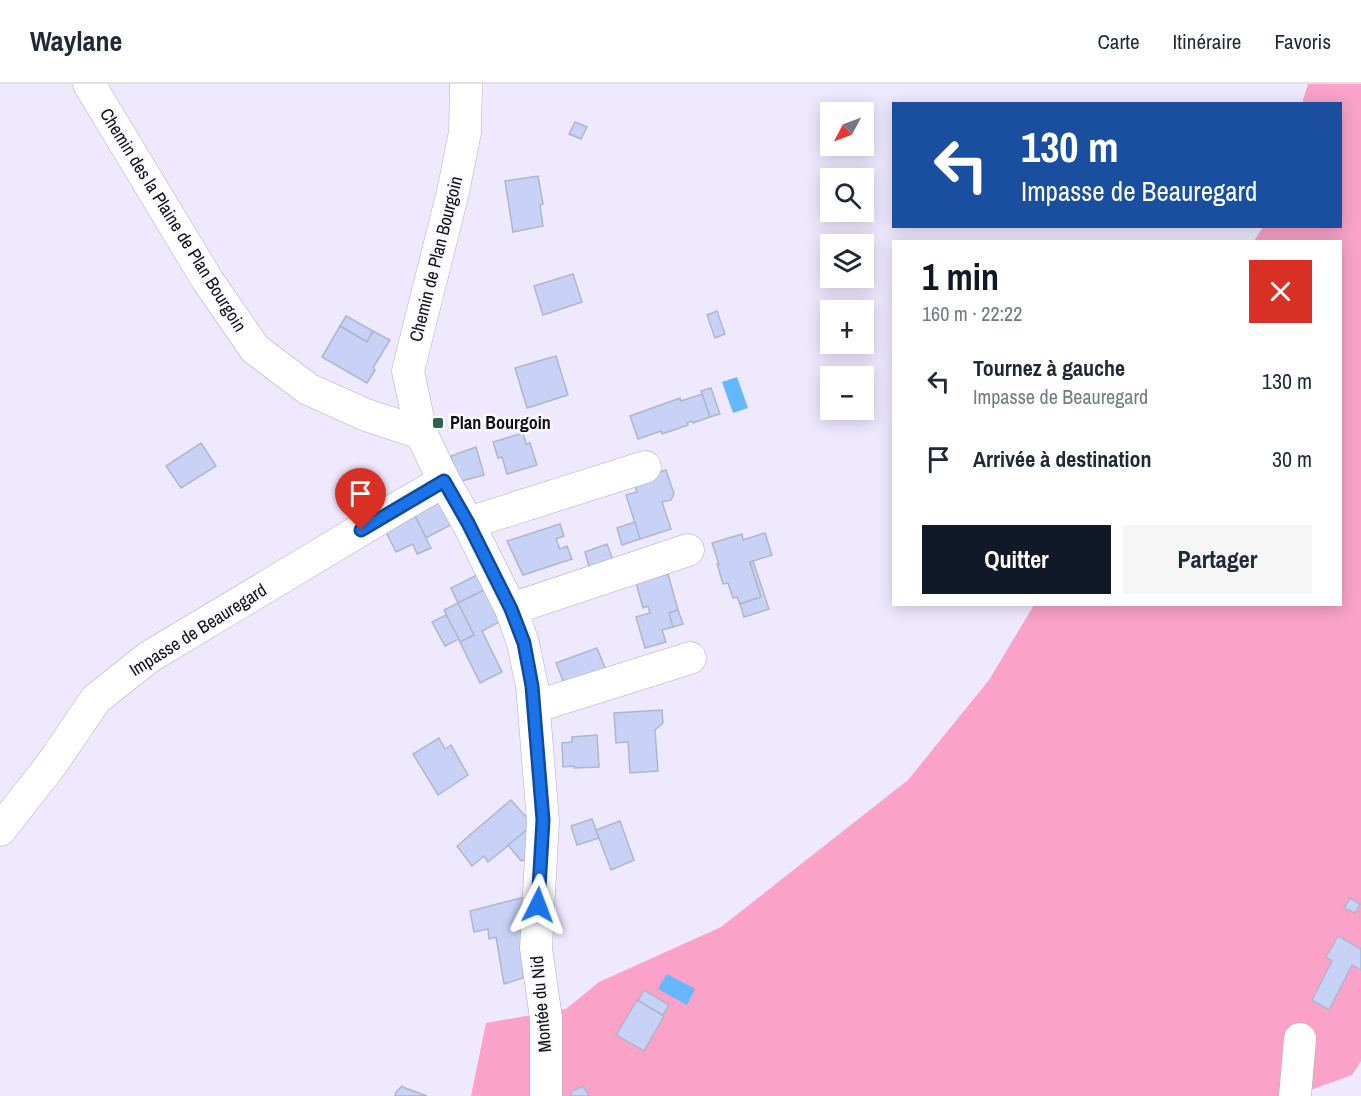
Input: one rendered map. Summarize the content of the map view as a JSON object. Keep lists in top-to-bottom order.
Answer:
{
  "streets": {
    "street": [
      "Chemin des la Plaine de Plan Bourgoin",
      "Chemin de Plan Bourgoin",
      "Impasse de Beauregard",
      "Montée du Nid"
    ]
  },
  "crossings": [
    ["Chemin des la Plaine de Plan Bourgoin", "Chemin de Plan Bourgoin"],
    ["Chemin des la Plaine de Plan Bourgoin", "Montée du Nid"],
    ["Chemin de Plan Bourgoin", "Montée du Nid"],
    ["Impasse de Beauregard", "Montée du Nid"]
  ],
  "places": {
    "transit": ["Plan Bourgoin"]
  },
  "north": "bottom left",
  "page": {
    "header": "Waylane",
    "nav": ["Carte", "Itinéraire", "Favoris"],
    "map_buttons": ["+", "−"],
    "turn": ["130 m", "Impasse de Beauregard"],
    "heading": ["1 min", "160 m · 22:22"],
    "list": [
      {
        "name": "Tournez à gauche",
        "note": "Impasse de Beauregard",
        "value": "130 m"
      },
      {
        "name": "Arrivée à destination",
        "value": "30 m"
      }
    ],
    "buttons": ["Quitter", "Partager"]
  }
}
